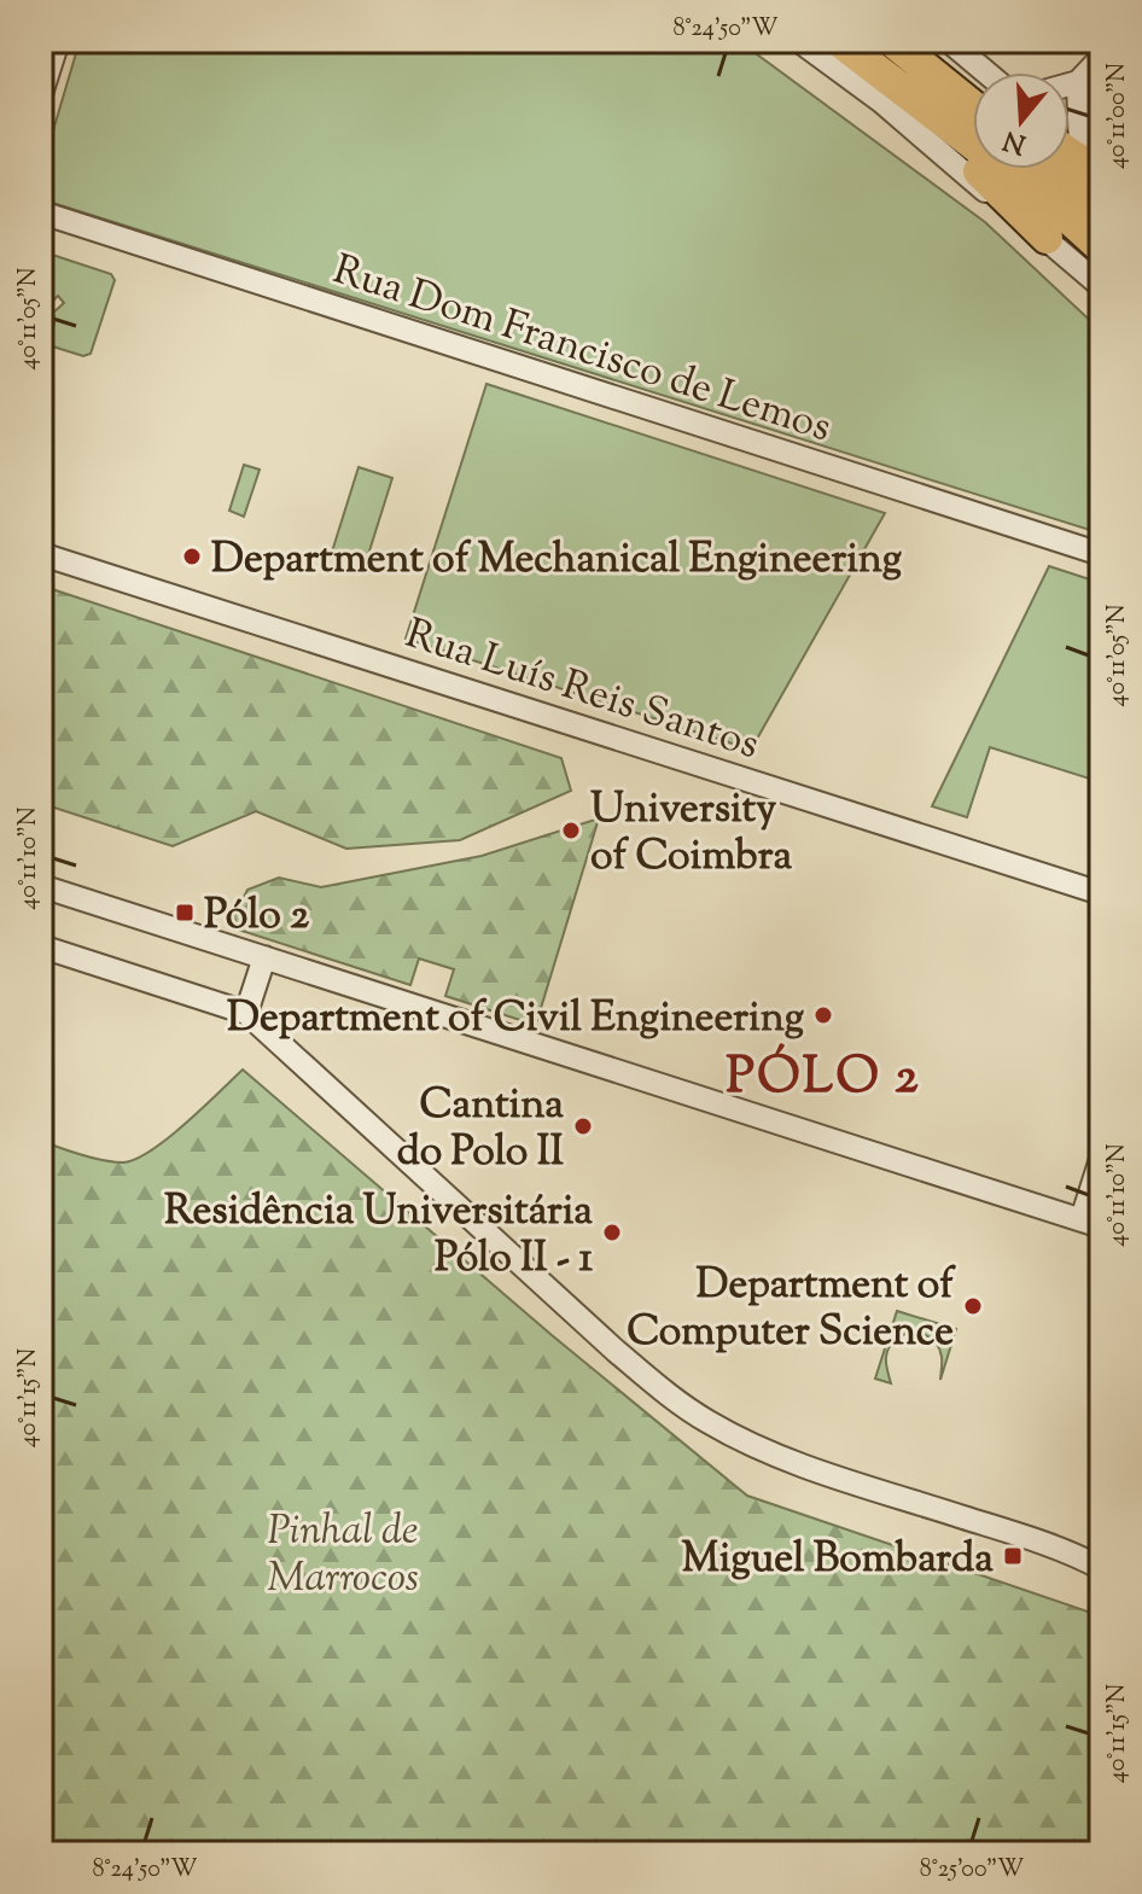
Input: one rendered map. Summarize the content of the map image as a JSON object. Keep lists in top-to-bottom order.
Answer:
{
  "streets": {
    "street": ["Rua Dom Francisco de Lemos", "Rua Luís Reis Santos"]
  },
  "districts": ["PÓLO 2"],
  "parks": ["Pinhal de Marrocos"],
  "places": {
    "other": [
      "Department of Mechanical Engineering",
      "University of Coimbra",
      "Department of Civil Engineering",
      "Cantina do Polo II",
      "Residência Universitária Pólo II - 1",
      "Department of Computer Science"
    ],
    "transit": ["Pólo 2", "Miguel Bombarda"]
  },
  "north": "bottom",
  "coordinates": [
    "8°24'50\"W",
    "40°11'00\"N",
    "40°11'05\"N",
    "40°11'10\"N",
    "40°11'15\"N",
    "8°25'00\"W"
  ]
}
